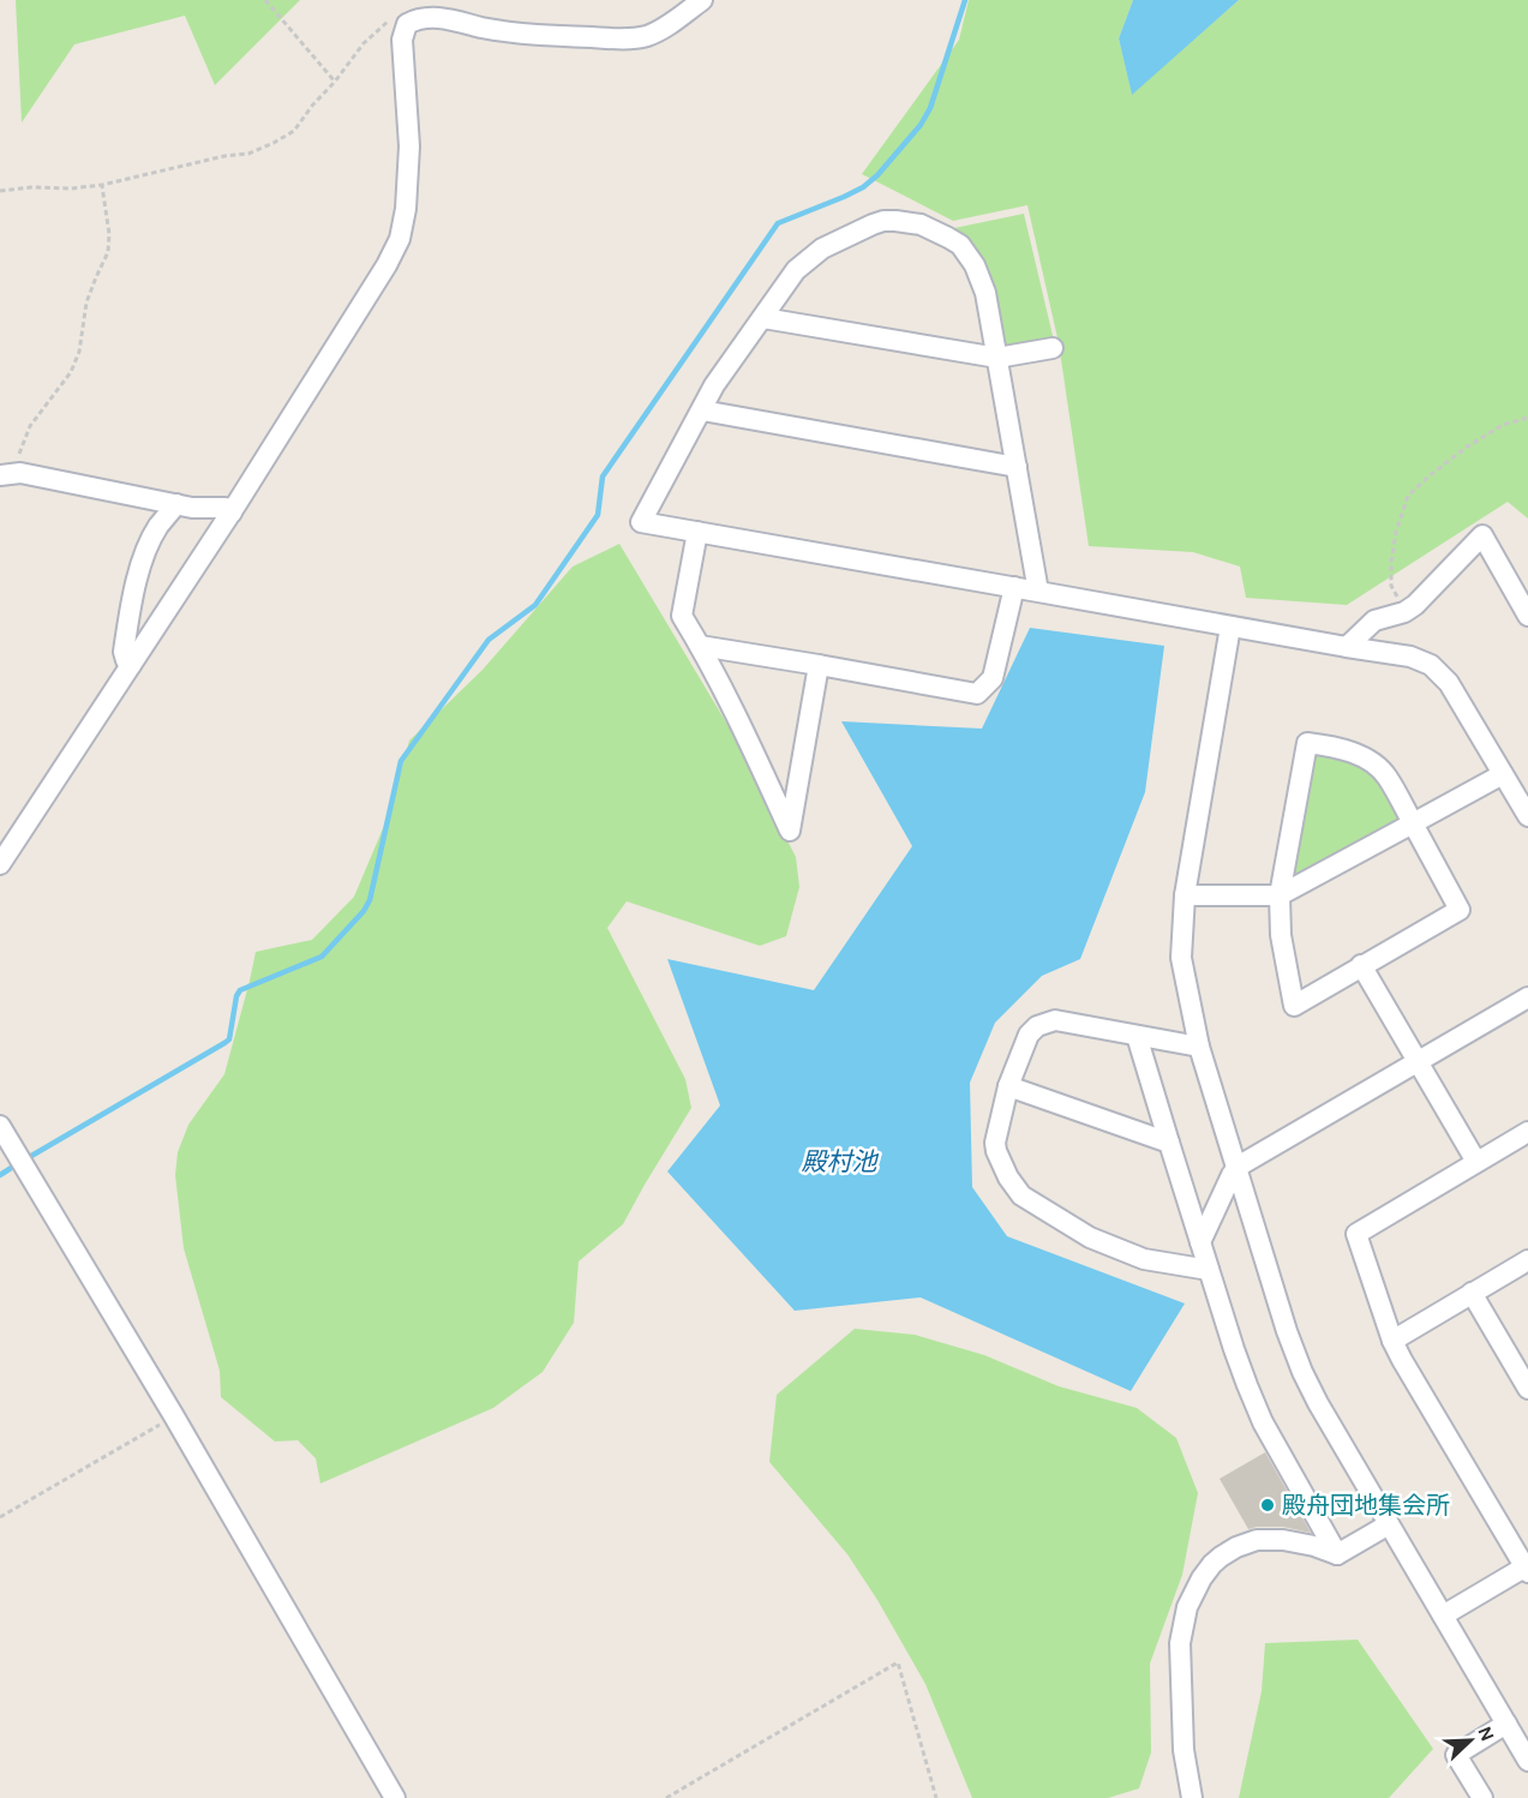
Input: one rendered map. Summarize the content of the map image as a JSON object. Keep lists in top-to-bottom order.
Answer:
{
  "water": ["殿村池"],
  "places": ["殿舟団地集会所"],
  "north": "top right"
}
